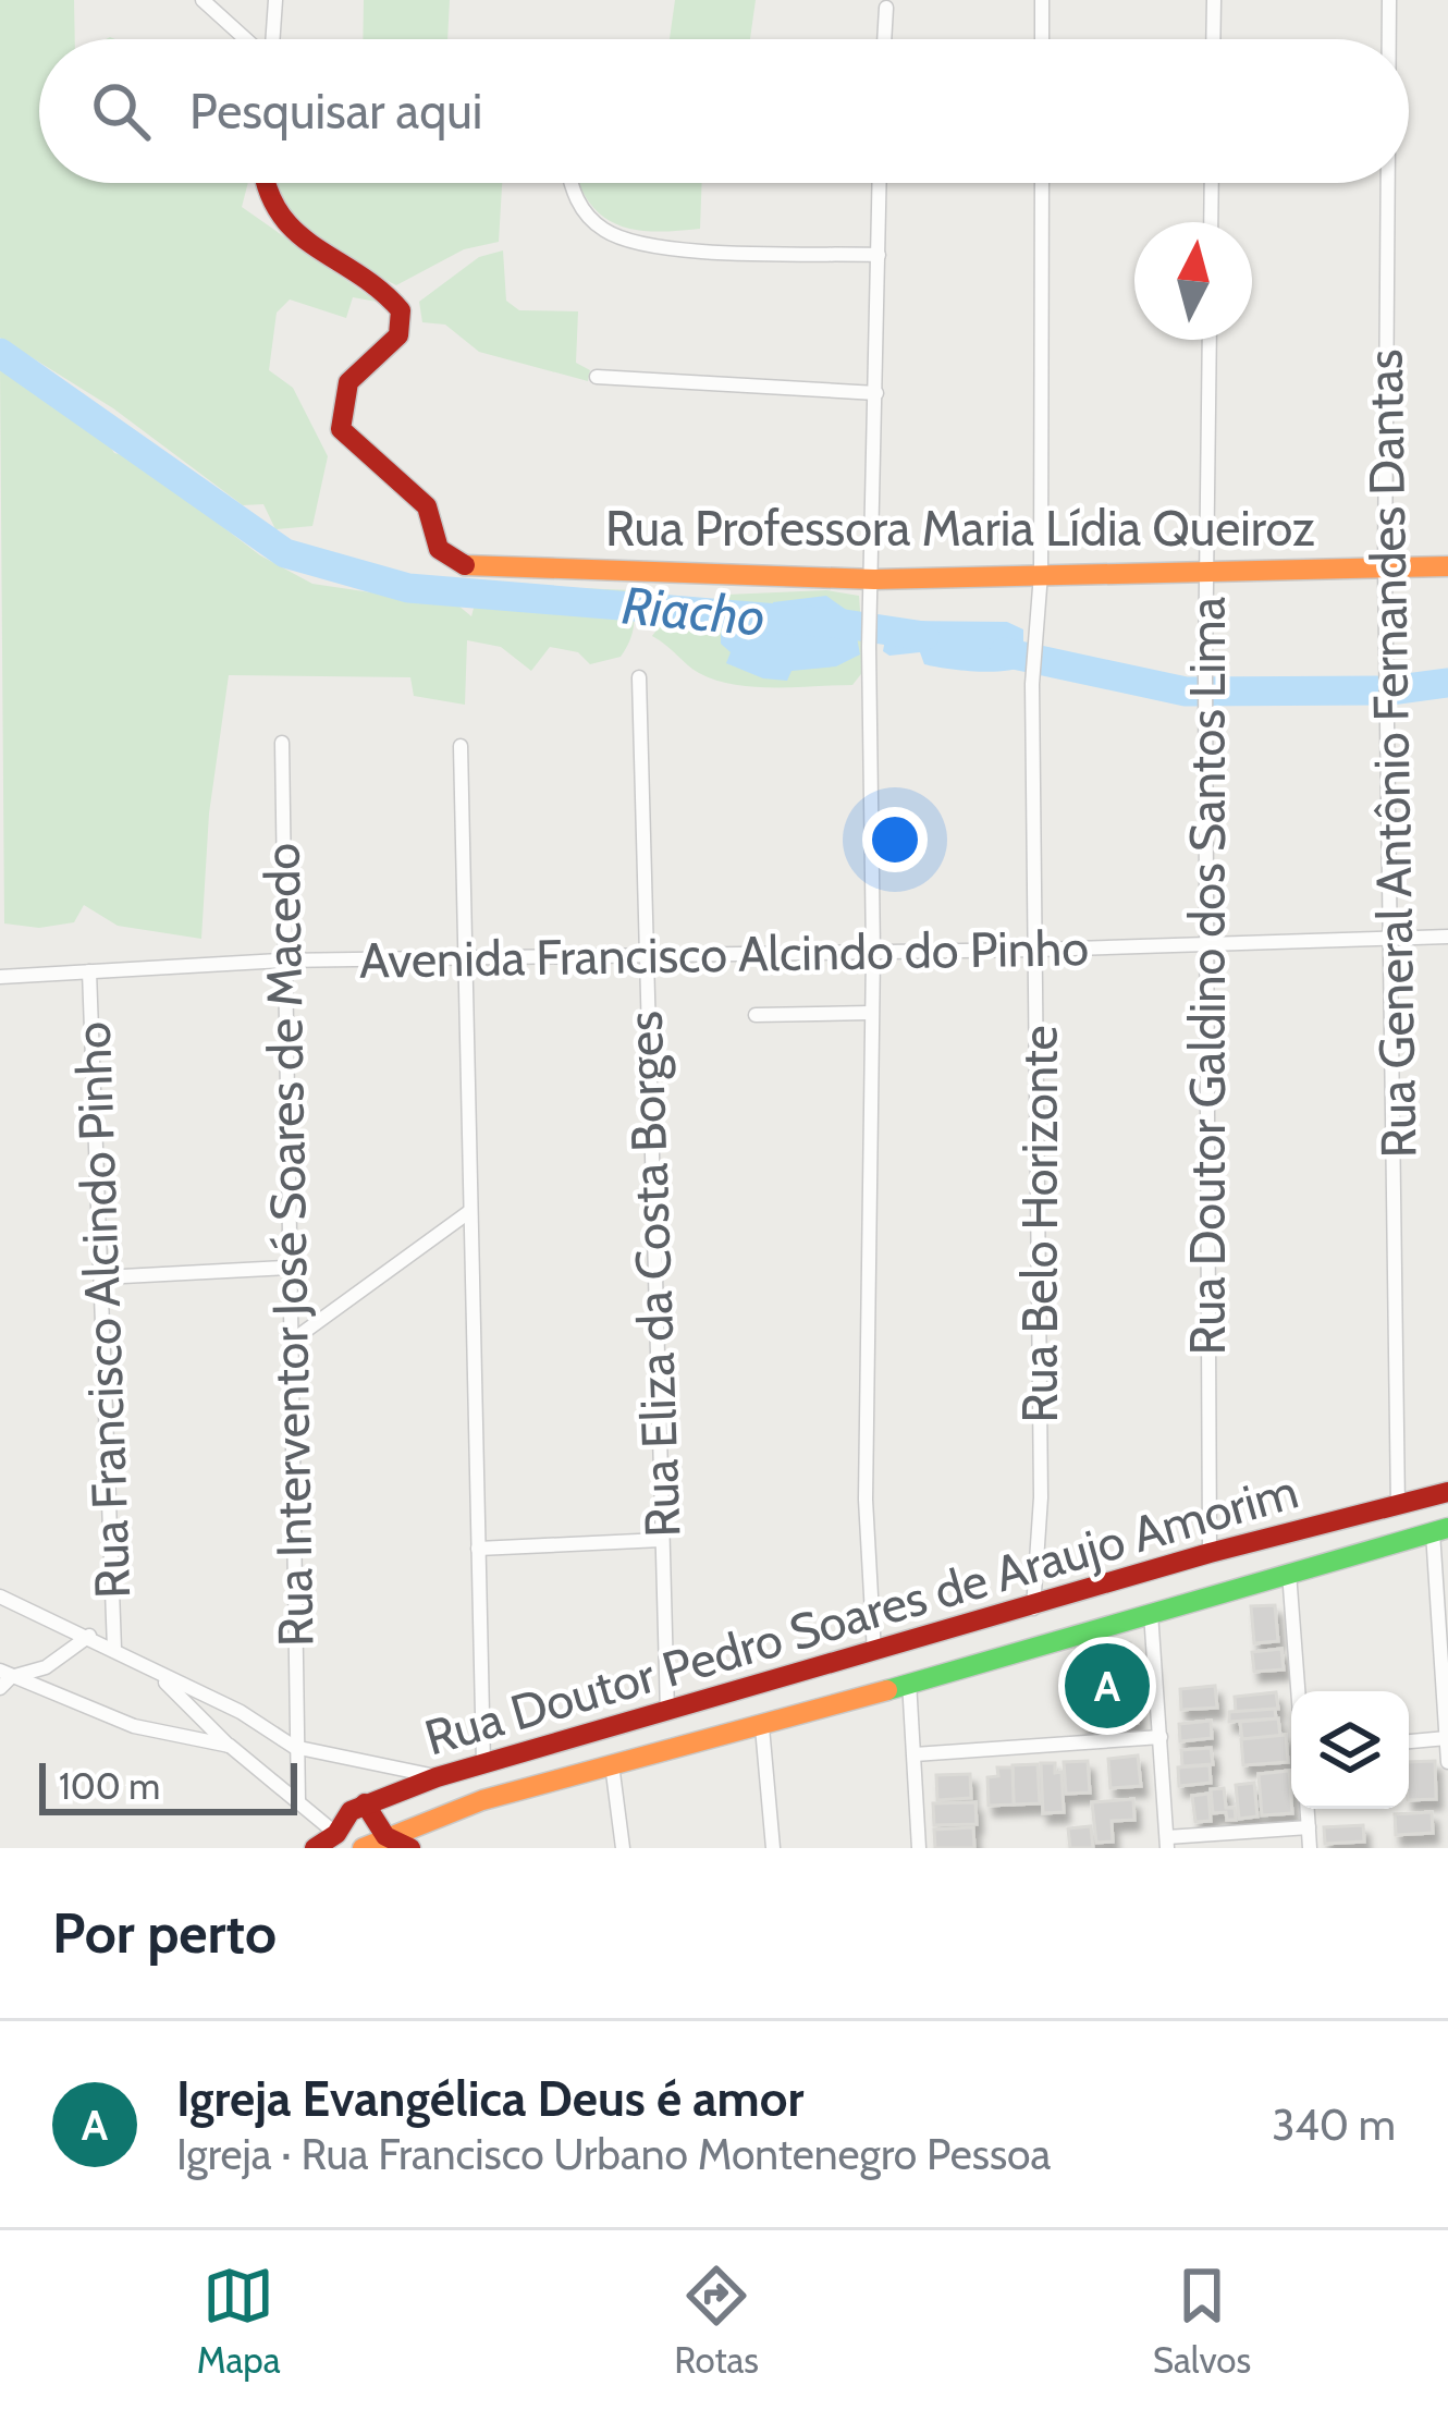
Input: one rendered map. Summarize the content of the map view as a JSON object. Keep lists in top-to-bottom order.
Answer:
{
  "streets": {
    "street": [
      "Rua Professora Maria Lídia Queiroz",
      "Rua General Antônio Fernandes Dantas",
      "Avenida Francisco Alcindo do Pinho",
      "Rua Doutor Galdino dos Santos Lima",
      "Rua Belo Horizonte",
      "Rua Interventor José Soares de Macedo",
      "Rua Eliza da Costa Borges",
      "Rua Francisco Alcindo Pinho",
      "Rua Doutor Pedro Soares de Araujo Amorim"
    ]
  },
  "crossings": [
    ["Rua Professora Maria Lídia Queiroz", "Rua General Antônio Fernandes Dantas"],
    ["Rua Professora Maria Lídia Queiroz", "Rua Doutor Galdino dos Santos Lima"],
    ["Rua Professora Maria Lídia Queiroz", "Rua Belo Horizonte"],
    ["Rua General Antônio Fernandes Dantas", "Avenida Francisco Alcindo do Pinho"],
    ["Rua General Antônio Fernandes Dantas", "Rua Doutor Pedro Soares de Araujo Amorim"],
    ["Avenida Francisco Alcindo do Pinho", "Rua Doutor Galdino dos Santos Lima"],
    ["Avenida Francisco Alcindo do Pinho", "Rua Belo Horizonte"],
    ["Avenida Francisco Alcindo do Pinho", "Rua Interventor José Soares de Macedo"],
    ["Avenida Francisco Alcindo do Pinho", "Rua Eliza da Costa Borges"],
    ["Avenida Francisco Alcindo do Pinho", "Rua Francisco Alcindo Pinho"],
    ["Rua Doutor Galdino dos Santos Lima", "Rua Doutor Pedro Soares de Araujo Amorim"],
    ["Rua Belo Horizonte", "Rua Doutor Pedro Soares de Araujo Amorim"],
    ["Rua Eliza da Costa Borges", "Rua Doutor Pedro Soares de Araujo Amorim"]
  ],
  "water": ["Riacho"],
  "scale_bar": "100 m",
  "north": "top",
  "page": {
    "search": "Pesquisar aqui",
    "pins": "A",
    "scale": "100 m",
    "heading": "Por perto",
    "list": [
      {
        "mark": "A",
        "name": "Igreja Evangélica Deus é amor",
        "note": "Igreja · Rua Francisco Urbano Montenegro Pessoa",
        "value": "340 m"
      }
    ],
    "nav": ["Mapa", "Rotas", "Salvos"]
  }
}
